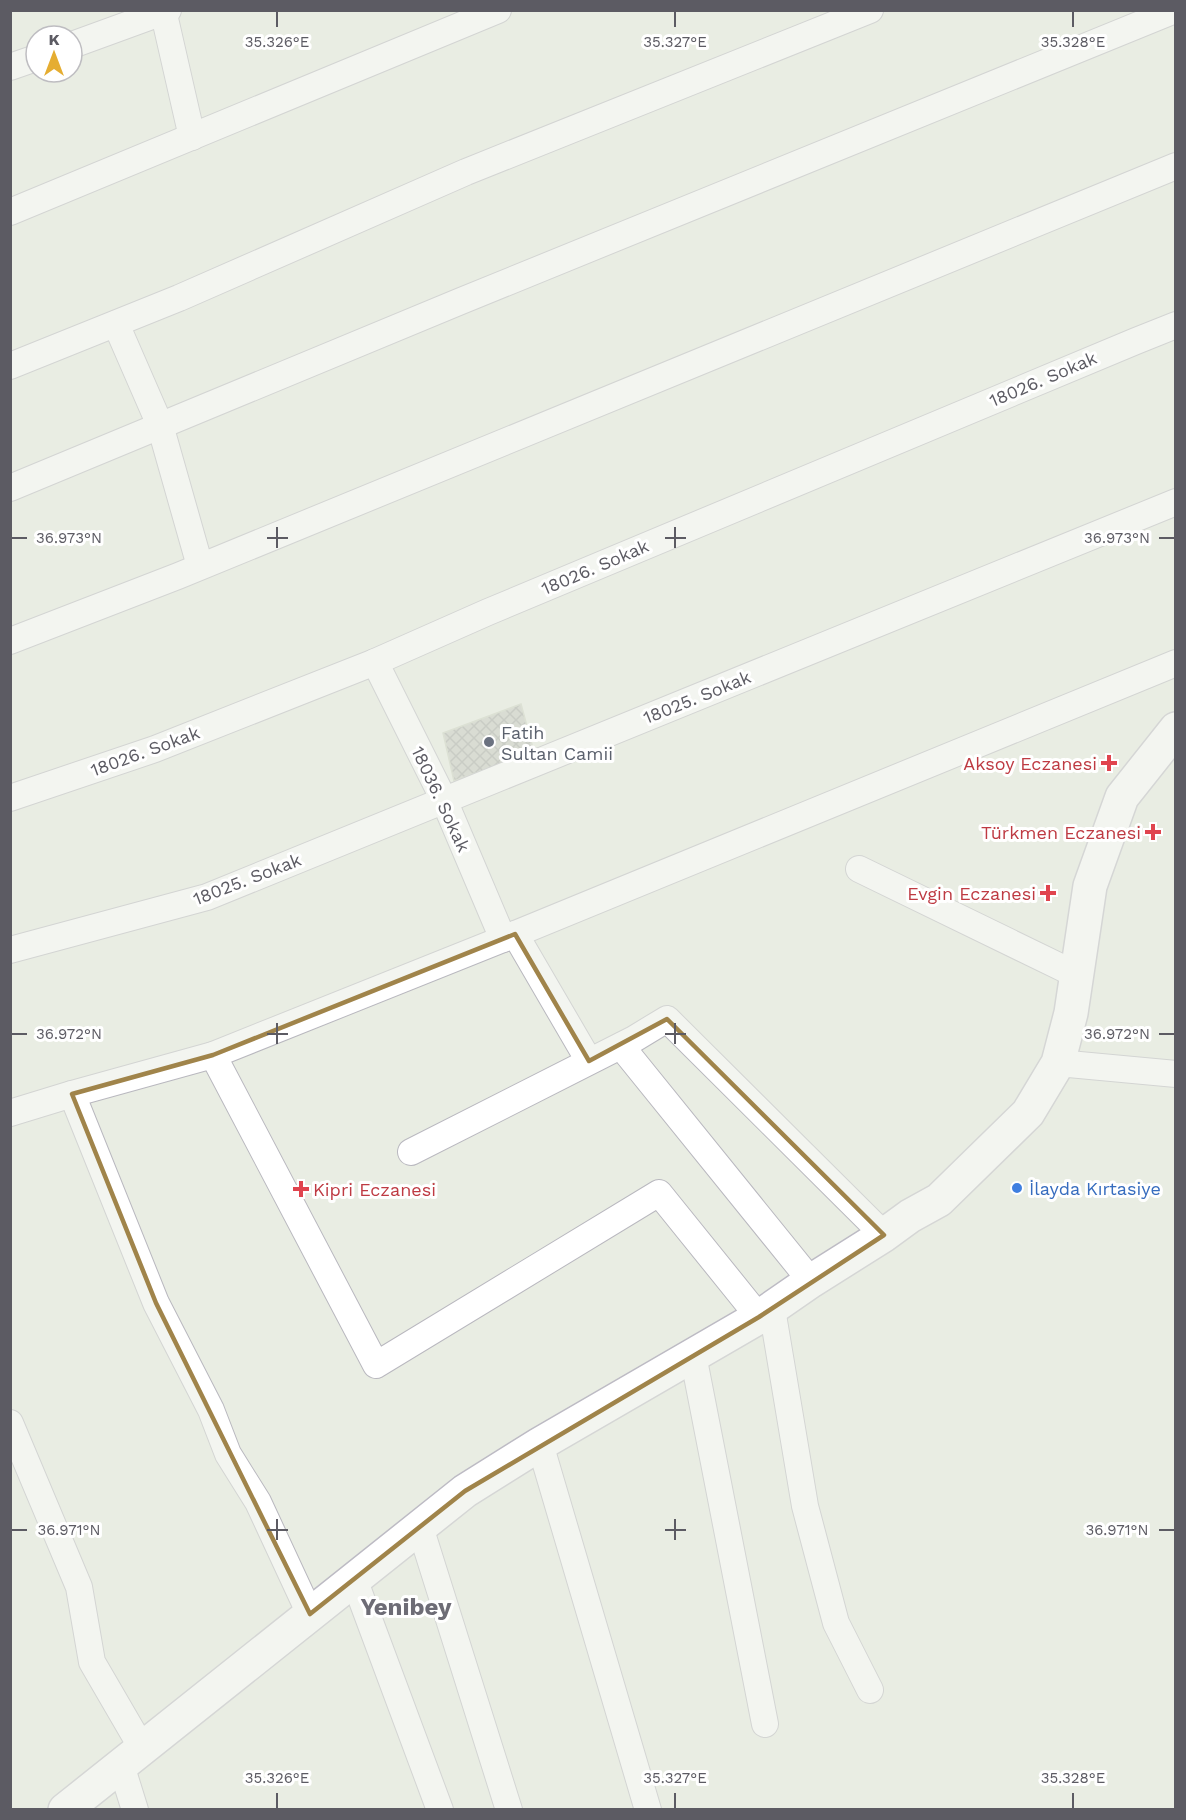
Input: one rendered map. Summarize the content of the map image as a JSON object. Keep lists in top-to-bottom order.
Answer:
{
  "streets": {
    "street": ["18026. Sokak", "18025. Sokak", "18036. Sokak"]
  },
  "crossings": [
    ["18026. Sokak", "18036. Sokak"],
    ["18025. Sokak", "18036. Sokak"]
  ],
  "districts": ["Yenibey"],
  "places": {
    "other": ["Fatih Sultan Camii", "İlayda Kırtasiye"],
    "health": [
      "Aksoy Eczanesi",
      "Türkmen Eczanesi",
      "Evgin Eczanesi",
      "Kipri Eczanesi"
    ]
  },
  "north": "top",
  "coordinates": [
    "35.326°E",
    "35.327°E",
    "35.328°E",
    "36.973°N",
    "36.972°N",
    "36.971°N"
  ]
}
